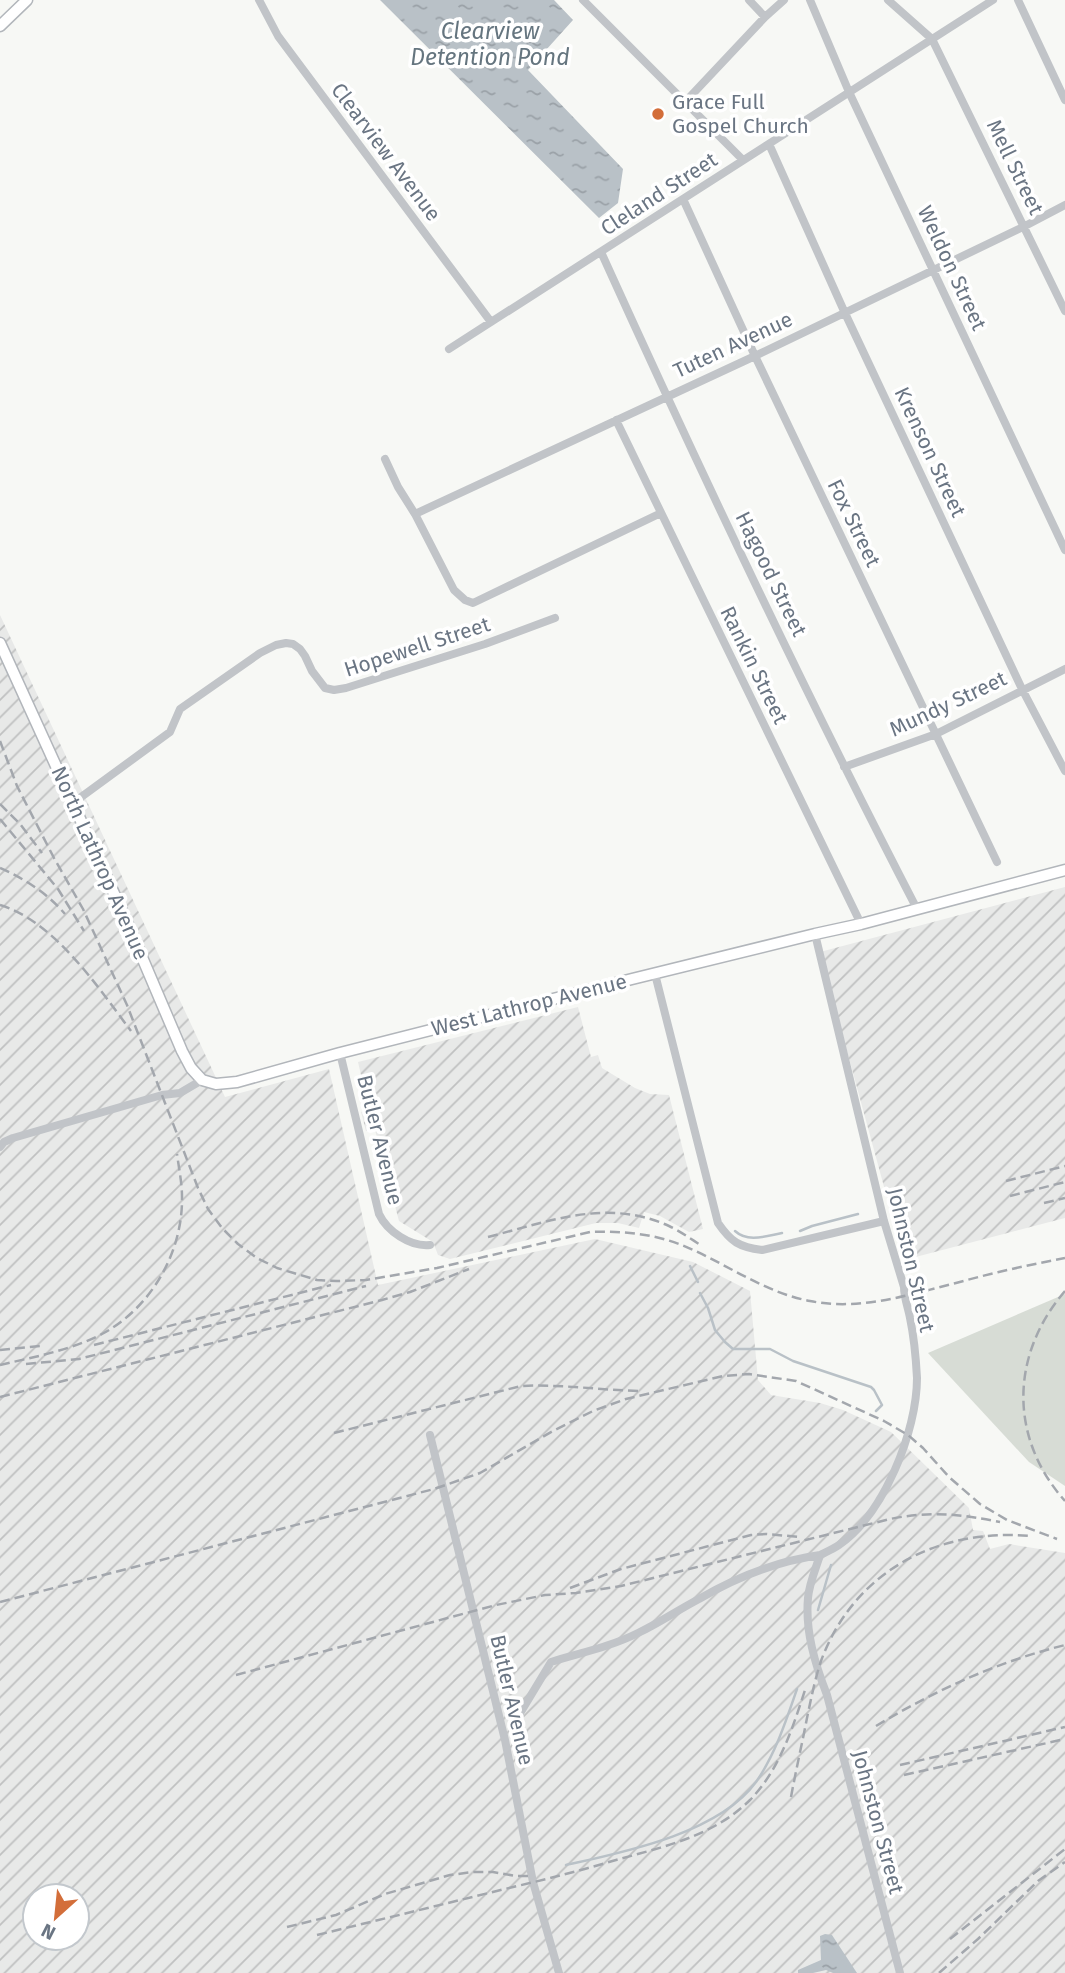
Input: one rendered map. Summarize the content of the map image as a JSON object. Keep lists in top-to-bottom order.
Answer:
{
  "streets": {
    "street": [
      "Clearview Avenue",
      "Mell Street",
      "Cleland Street",
      "Weldon Street",
      "Tuten Avenue",
      "Krenson Street",
      "Fox Street",
      "Hagood Street",
      "Hopewell Street",
      "Rankin Street",
      "Mundy Street",
      "North Lathrop Avenue",
      "West Lathrop Avenue",
      "Butler Avenue",
      "Johnston Street"
    ]
  },
  "crossings": [
    ["Clearview Avenue", "Cleland Street"],
    ["Mell Street", "Cleland Street"],
    ["Mell Street", "Tuten Avenue"],
    ["Cleland Street", "Weldon Street"],
    ["Cleland Street", "Krenson Street"],
    ["Cleland Street", "Fox Street"],
    ["Cleland Street", "Hagood Street"],
    ["Weldon Street", "Tuten Avenue"],
    ["Tuten Avenue", "Krenson Street"],
    ["Tuten Avenue", "Fox Street"],
    ["Tuten Avenue", "Hagood Street"],
    ["Tuten Avenue", "Hopewell Street"],
    ["Tuten Avenue", "Rankin Street"],
    ["Krenson Street", "Mundy Street"],
    ["Fox Street", "Mundy Street"],
    ["Hagood Street", "Mundy Street"],
    ["Hagood Street", "West Lathrop Avenue"],
    ["Hopewell Street", "Rankin Street"],
    ["Hopewell Street", "North Lathrop Avenue"],
    ["Rankin Street", "West Lathrop Avenue"],
    ["North Lathrop Avenue", "West Lathrop Avenue"],
    ["West Lathrop Avenue", "Butler Avenue"],
    ["West Lathrop Avenue", "Johnston Street"]
  ],
  "water": ["Clearview Detention Pond"],
  "places": ["Grace Full Gospel Church"],
  "north": "bottom left"
}
